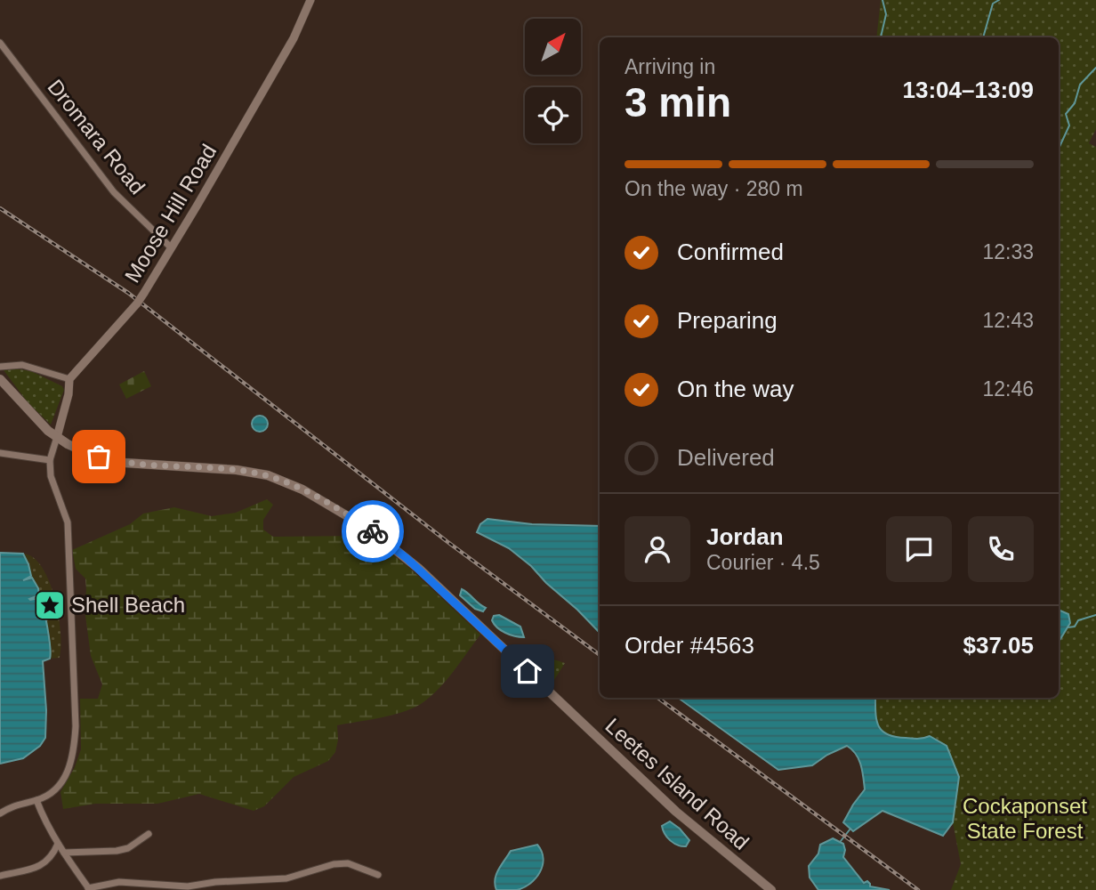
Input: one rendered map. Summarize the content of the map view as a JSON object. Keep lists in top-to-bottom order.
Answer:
{
  "streets": {
    "main road": ["Leetes Island Road"],
    "street": ["Dromara Road", "Moose Hill Road"]
  },
  "crossings": [
    ["Dromara Road", "Moose Hill Road"]
  ],
  "parks": ["Cockaponset State Forest"],
  "places": {
    "place": ["Shell Beach"]
  },
  "north": "top right",
  "page": {
    "heading": ["3 min", "Arriving in", "13:04–13:09"],
    "panel": [
      "Jordan",
      "Courier · 4.5",
      "Order #4563",
      "$37.05"
    ],
    "bar": "On the way · 280 m",
    "list": [
      ["Confirmed", "12:33"],
      ["Preparing", "12:43"],
      ["On the way", "12:46"],
      "Delivered"
    ]
  }
}
